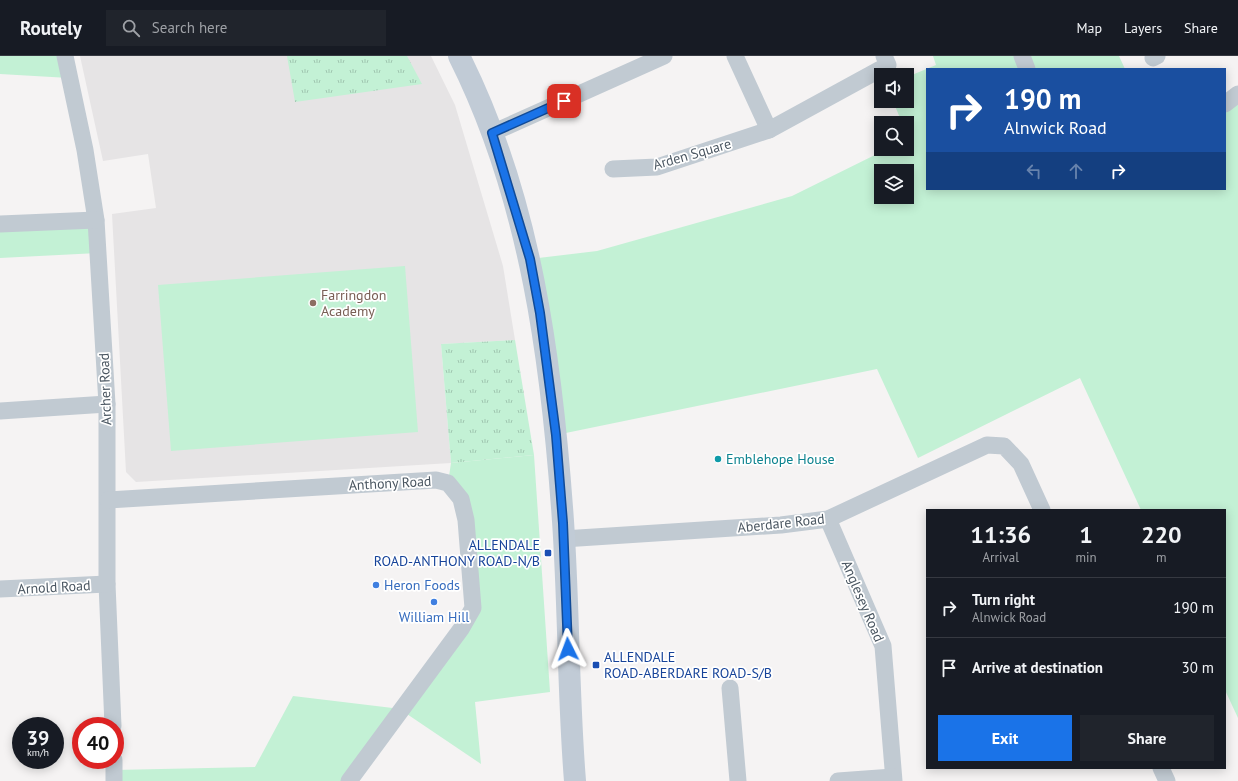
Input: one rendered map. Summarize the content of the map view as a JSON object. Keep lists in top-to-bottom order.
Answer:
{
  "streets": {
    "street": [
      "Arden Square",
      "Archer Road",
      "Anthony Road",
      "Aberdare Road",
      "Arnold Road",
      "Anglesey Road"
    ]
  },
  "crossings": [
    ["Archer Road", "Anthony Road"],
    ["Archer Road", "Arnold Road"],
    ["Aberdare Road", "Anglesey Road"]
  ],
  "places": {
    "other": [
      "Farringdon Academy",
      "Emblehope House",
      "Heron Foods",
      "William Hill"
    ],
    "transit": ["ALLENDALE ROAD-ANTHONY ROAD-N/B", "ALLENDALE ROAD-ABERDARE ROAD-S/B"]
  },
  "page": {
    "header": "Routely",
    "search": "Search here",
    "nav": ["Map", "Layers", "Share"],
    "turn": ["190 m", "Alnwick Road"],
    "eta": [
      "11:36",
      "Arrival",
      "1",
      "min",
      "220",
      "m"
    ],
    "list": [
      {
        "name": "Turn right",
        "note": "Alnwick Road",
        "value": "190 m"
      },
      {
        "name": "Arrive at destination",
        "value": "30 m"
      }
    ],
    "buttons": ["Exit", "Share"],
    "speed": "39 km/h",
    "limit": "40"
  }
}
